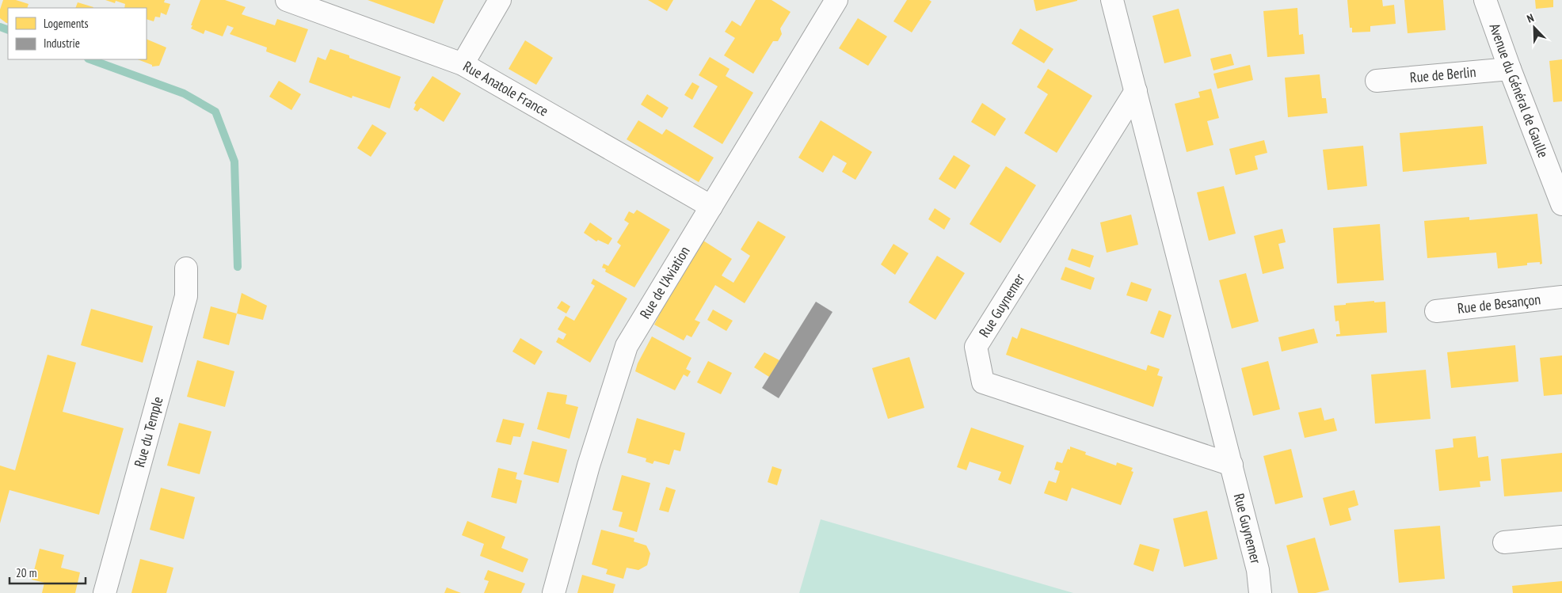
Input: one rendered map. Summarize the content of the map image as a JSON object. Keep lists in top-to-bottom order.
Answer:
{
  "streets": {
    "street": [
      "Rue de Berlin",
      "Rue Anatole France",
      "Avenue du Général de Gaulle",
      "Rue de l'Aviation",
      "Rue de Besançon",
      "Rue Guynemer",
      "Rue du Temple"
    ]
  },
  "crossings": [
    ["Rue de Berlin", "Avenue du Général de Gaulle"],
    ["Rue Anatole France", "Rue de l'Aviation"]
  ],
  "legend": ["Logements", "Industrie"],
  "scale_bar": "20 m",
  "north": "top left"
}
